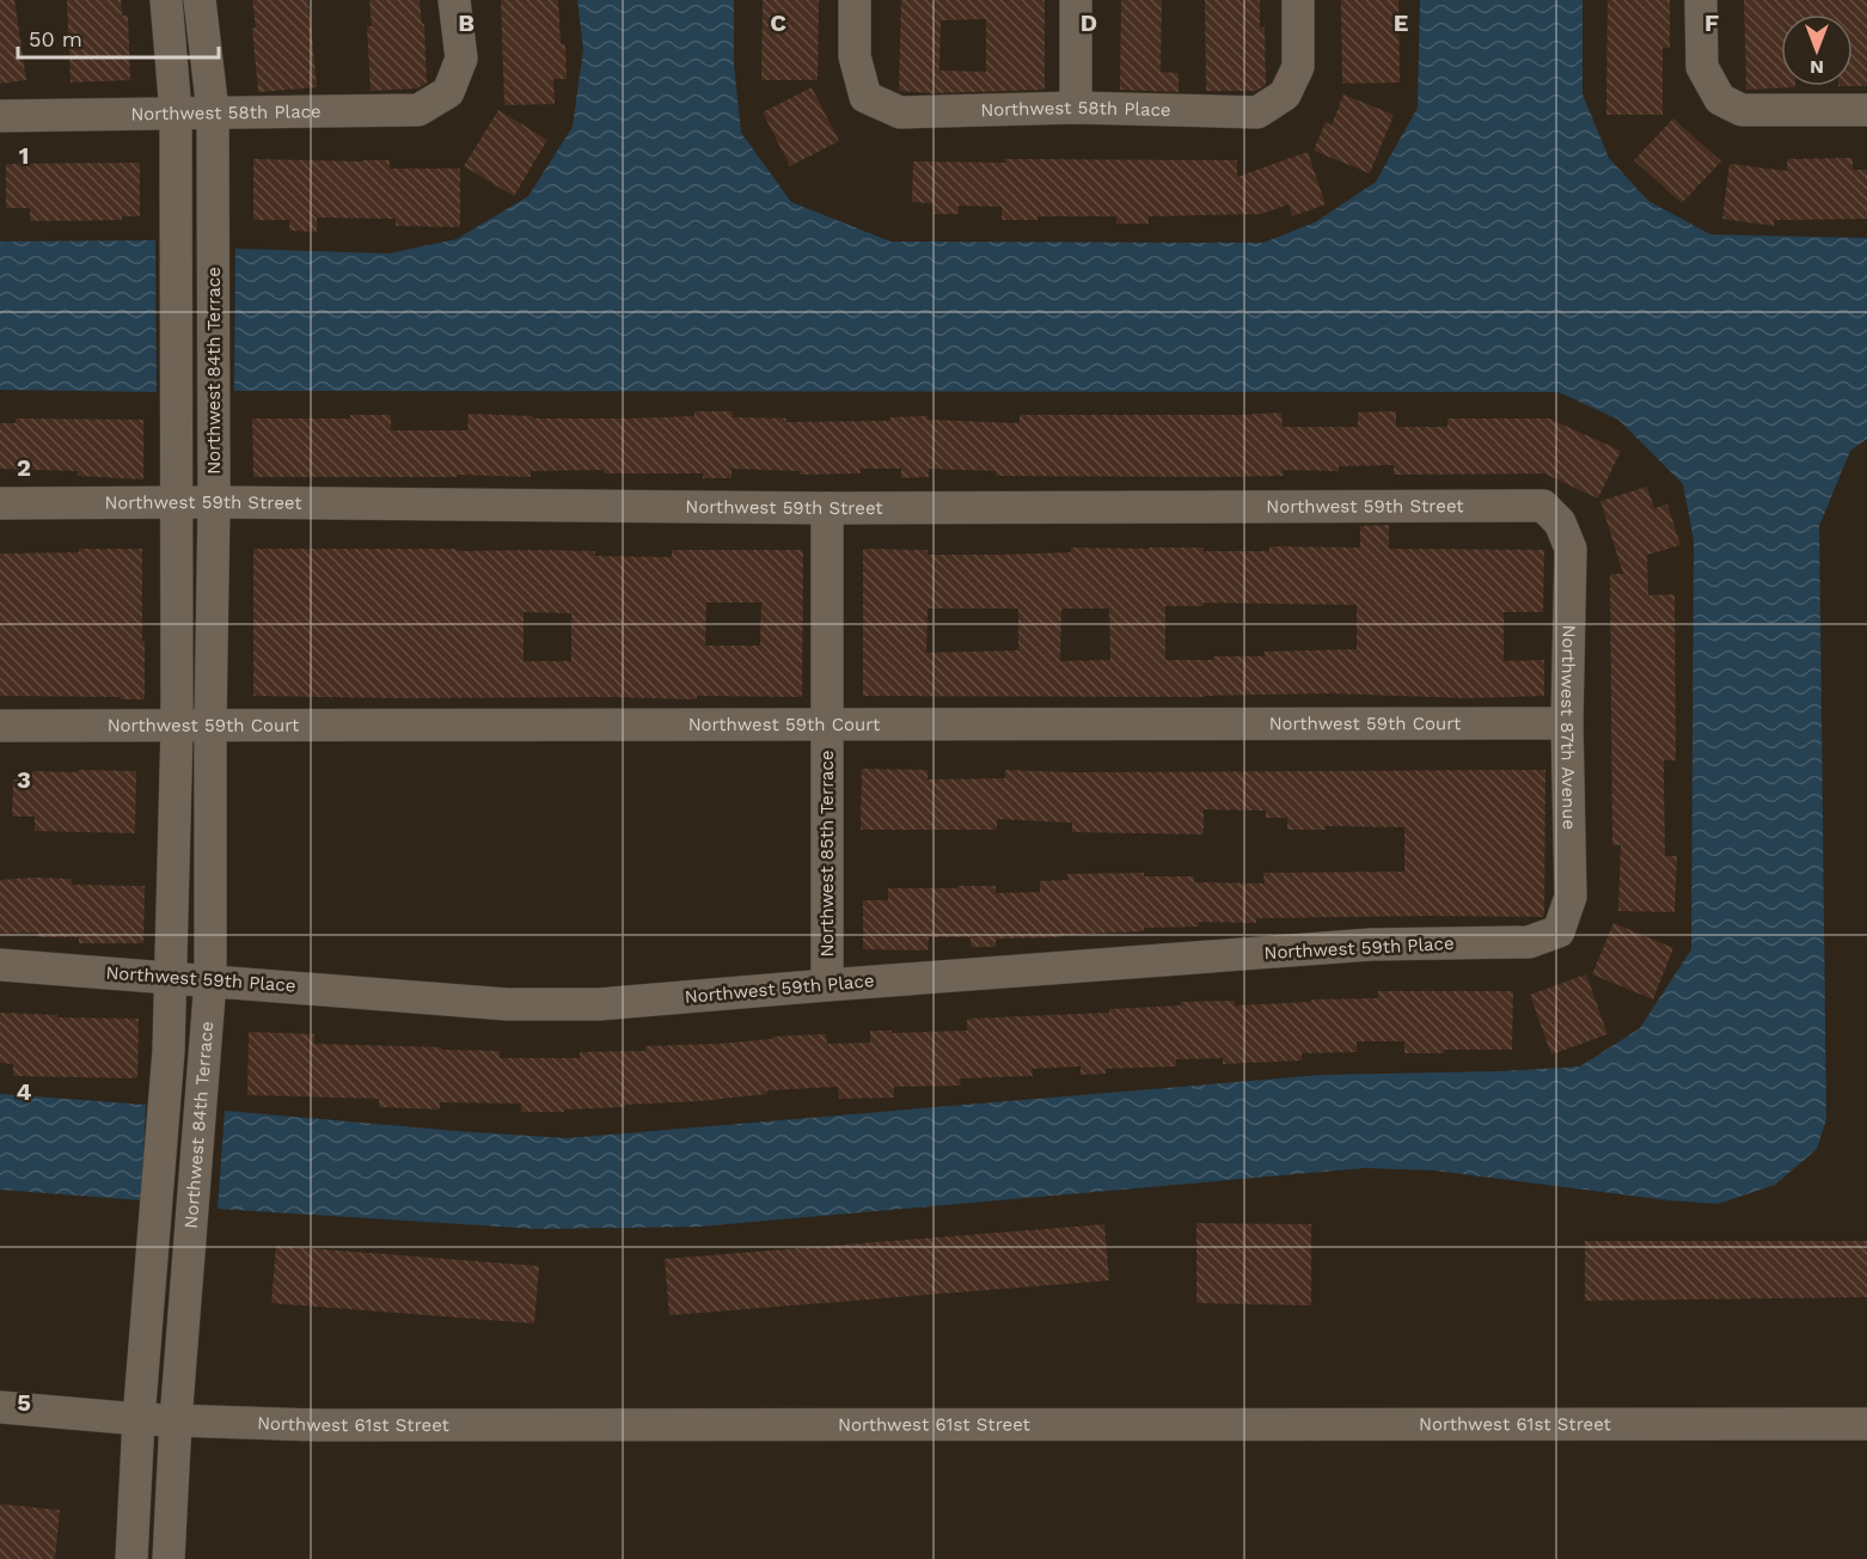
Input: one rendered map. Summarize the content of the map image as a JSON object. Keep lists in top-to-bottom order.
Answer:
{
  "streets": {
    "street": [
      "Northwest 58th Place",
      "Northwest 84th Terrace",
      "Northwest 59th Street",
      "Northwest 59th Court",
      "Northwest 87th Avenue",
      "Northwest 85th Terrace",
      "Northwest 59th Place",
      "Northwest 61st Street"
    ]
  },
  "crossings": [
    ["Northwest 58th Place", "Northwest 84th Terrace"],
    ["Northwest 84th Terrace", "Northwest 59th Street"],
    ["Northwest 84th Terrace", "Northwest 59th Court"],
    ["Northwest 84th Terrace", "Northwest 59th Place"],
    ["Northwest 84th Terrace", "Northwest 61st Street"],
    ["Northwest 59th Street", "Northwest 87th Avenue"],
    ["Northwest 59th Street", "Northwest 85th Terrace"],
    ["Northwest 59th Court", "Northwest 87th Avenue"],
    ["Northwest 59th Court", "Northwest 85th Terrace"],
    ["Northwest 87th Avenue", "Northwest 59th Place"],
    ["Northwest 85th Terrace", "Northwest 59th Place"]
  ],
  "scale_bar": "50 m",
  "north": "bottom",
  "grid": {
    "columns": [
      "B",
      "C",
      "D",
      "E",
      "F"
    ],
    "rows": [
      "1",
      "2",
      "3",
      "4",
      "5"
    ]
  }
}
